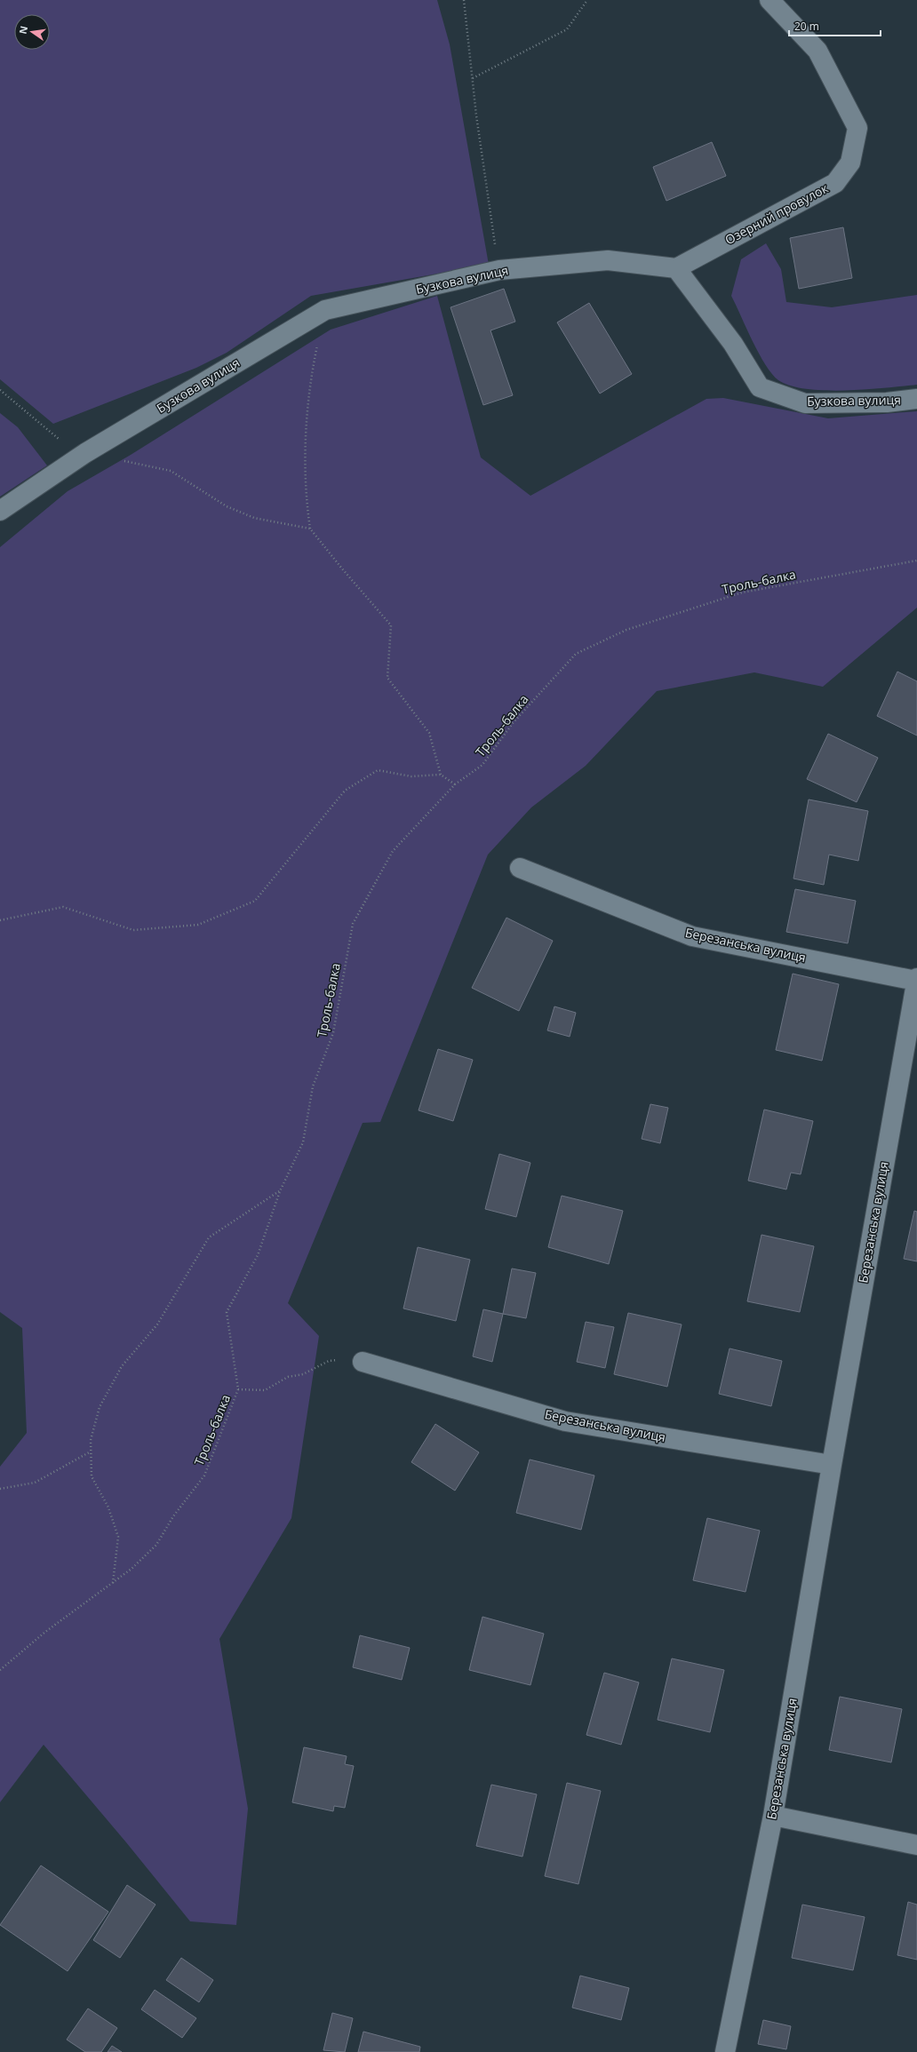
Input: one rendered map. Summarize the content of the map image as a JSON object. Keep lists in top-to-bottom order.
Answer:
{
  "streets": {
    "street": ["Озерний провулок", "Бузкова вулиця", "Березанська вулиця"],
    "path": ["Троль-балка"]
  },
  "crossings": [
    ["Озерний провулок", "Бузкова вулиця"]
  ],
  "scale_bar": "20 m",
  "north": "left"
}
